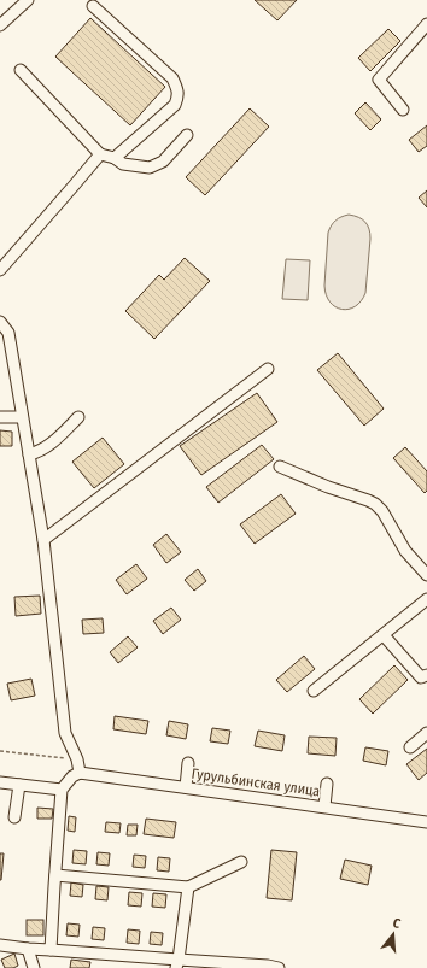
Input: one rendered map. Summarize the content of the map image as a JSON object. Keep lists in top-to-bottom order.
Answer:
{
  "streets": {
    "street": ["Гурульбинская улица"]
  },
  "north": "top"
}
